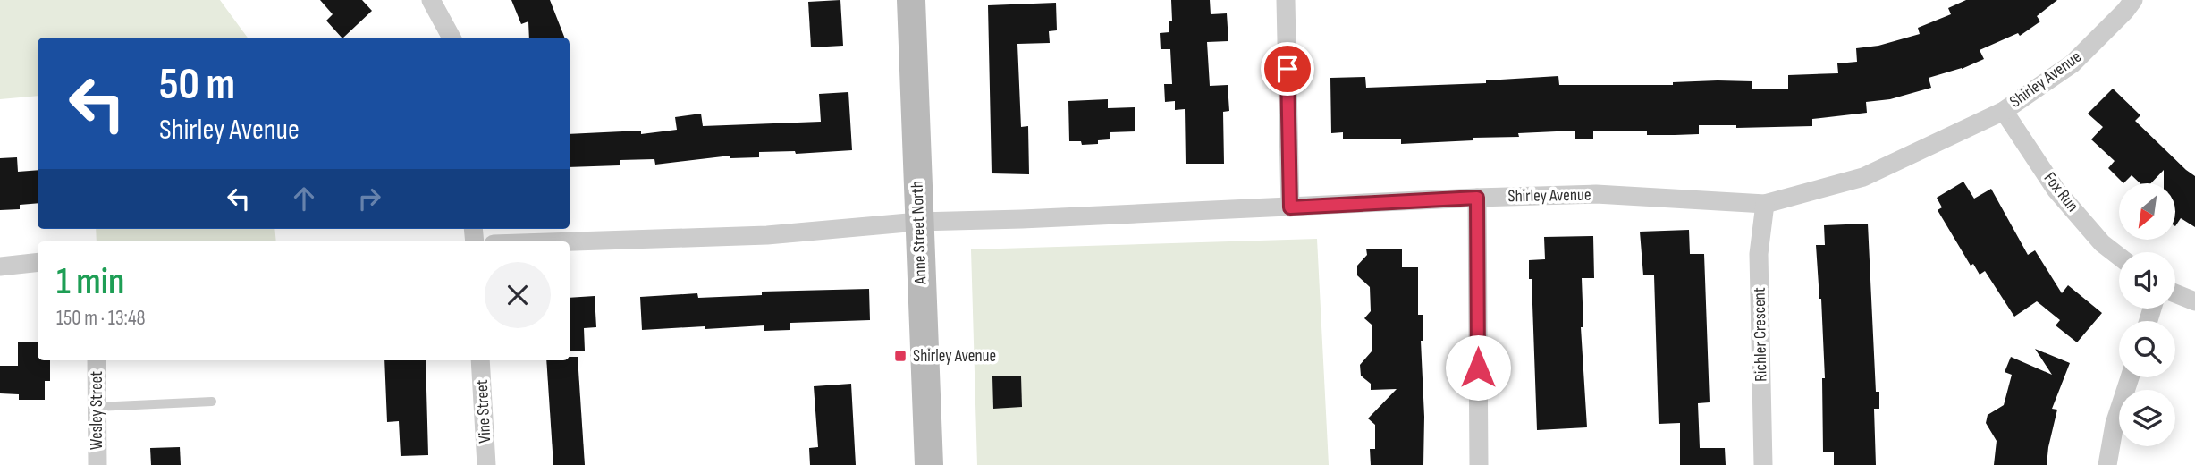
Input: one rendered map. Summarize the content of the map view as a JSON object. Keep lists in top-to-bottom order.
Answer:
{
  "streets": {
    "street": [
      "Shirley Avenue",
      "Fox Run",
      "Anne Street North",
      "Richler Crescent",
      "Wesley Street",
      "Vine Street"
    ]
  },
  "crossings": [
    ["Shirley Avenue", "Fox Run"],
    ["Shirley Avenue", "Anne Street North"],
    ["Shirley Avenue", "Richler Crescent"]
  ],
  "places": {
    "transit": ["Shirley Avenue"]
  },
  "north": "bottom left",
  "page": {
    "turn": ["50 m", "Shirley Avenue"],
    "heading": ["1 min", "150 m · 13:48"]
  }
}
